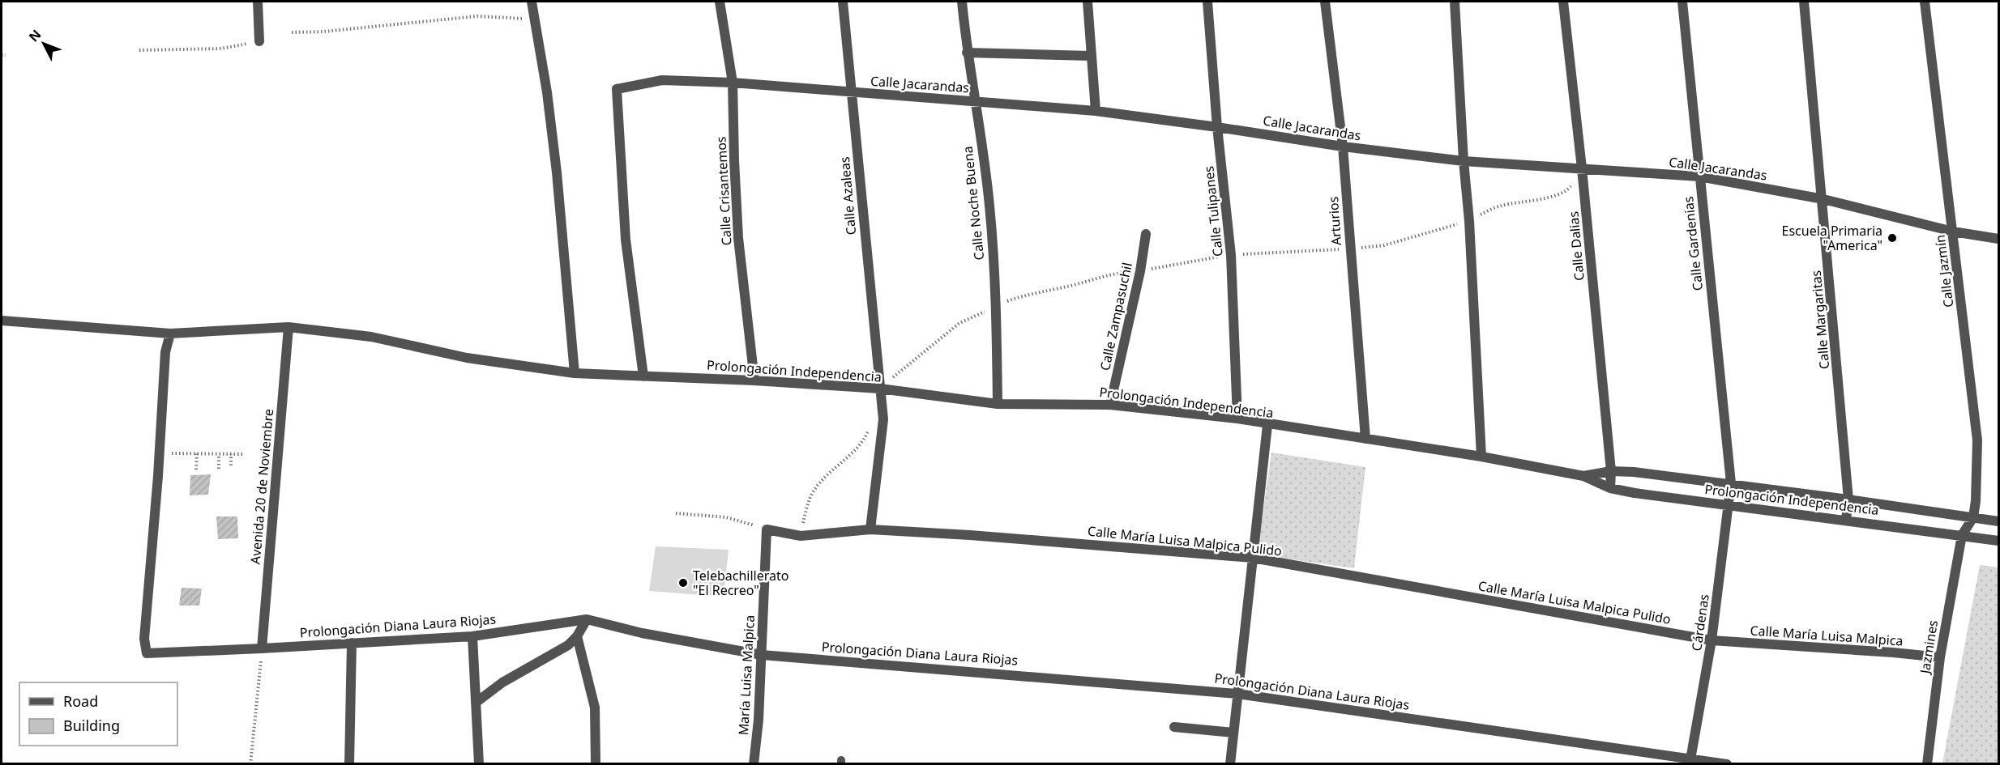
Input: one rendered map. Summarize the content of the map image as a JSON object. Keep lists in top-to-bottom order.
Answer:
{
  "streets": {
    "street": [
      "Calle Jacarandas",
      "Calle Crisantemos",
      "Calle Azaleas",
      "Calle Noche Buena",
      "Calle Tulipanes",
      "Arturios",
      "Calle Gardenias",
      "Calle Dalias",
      "Calle Jazmín",
      "Calle Zampasuchil",
      "Calle Margaritas",
      "Prolongación Independencia",
      "Avenida 20 de Noviembre",
      "Calle María Luisa Malpica Pulido",
      "Cárdenas",
      "Prolongación Diana Laura Riojas",
      "Calle María Luisa Malpica",
      "Jazmines",
      "María Luisa Malpica"
    ]
  },
  "crossings": [
    ["Calle Jacarandas", "Calle Crisantemos"],
    ["Calle Jacarandas", "Calle Azaleas"],
    ["Calle Jacarandas", "Calle Noche Buena"],
    ["Calle Jacarandas", "Calle Tulipanes"],
    ["Calle Jacarandas", "Arturios"],
    ["Calle Jacarandas", "Calle Gardenias"],
    ["Calle Jacarandas", "Calle Dalias"],
    ["Calle Jacarandas", "Calle Jazmín"],
    ["Calle Jacarandas", "Calle Margaritas"],
    ["Calle Jacarandas", "Prolongación Independencia"],
    ["Calle Crisantemos", "Prolongación Independencia"],
    ["Calle Azaleas", "Prolongación Independencia"],
    ["Calle Azaleas", "Calle María Luisa Malpica Pulido"],
    ["Calle Noche Buena", "Prolongación Independencia"],
    ["Calle Tulipanes", "Prolongación Independencia"],
    ["Arturios", "Prolongación Independencia"],
    ["Calle Gardenias", "Prolongación Independencia"],
    ["Calle Gardenias", "Cárdenas"],
    ["Calle Dalias", "Prolongación Independencia"],
    ["Calle Jazmín", "Prolongación Independencia"],
    ["Calle Jazmín", "Jazmines"],
    ["Calle Zampasuchil", "Prolongación Independencia"],
    ["Calle Margaritas", "Prolongación Independencia"],
    ["Prolongación Independencia", "Avenida 20 de Noviembre"],
    ["Prolongación Independencia", "Cárdenas"],
    ["Prolongación Independencia", "Prolongación Diana Laura Riojas"],
    ["Prolongación Independencia", "Jazmines"],
    ["Avenida 20 de Noviembre", "Prolongación Diana Laura Riojas"],
    ["Calle María Luisa Malpica Pulido", "Cárdenas"],
    ["Calle María Luisa Malpica Pulido", "Calle María Luisa Malpica"],
    ["Calle María Luisa Malpica Pulido", "María Luisa Malpica"],
    ["Cárdenas", "Prolongación Diana Laura Riojas"],
    ["Cárdenas", "Calle María Luisa Malpica"],
    ["Prolongación Diana Laura Riojas", "María Luisa Malpica"],
    ["Calle María Luisa Malpica", "Jazmines"]
  ],
  "places": ["Escuela Primaria \"America\"", "Telebachillerato \"El Recreo\""],
  "legend": ["Road", "Building"],
  "north": "top left"
}
